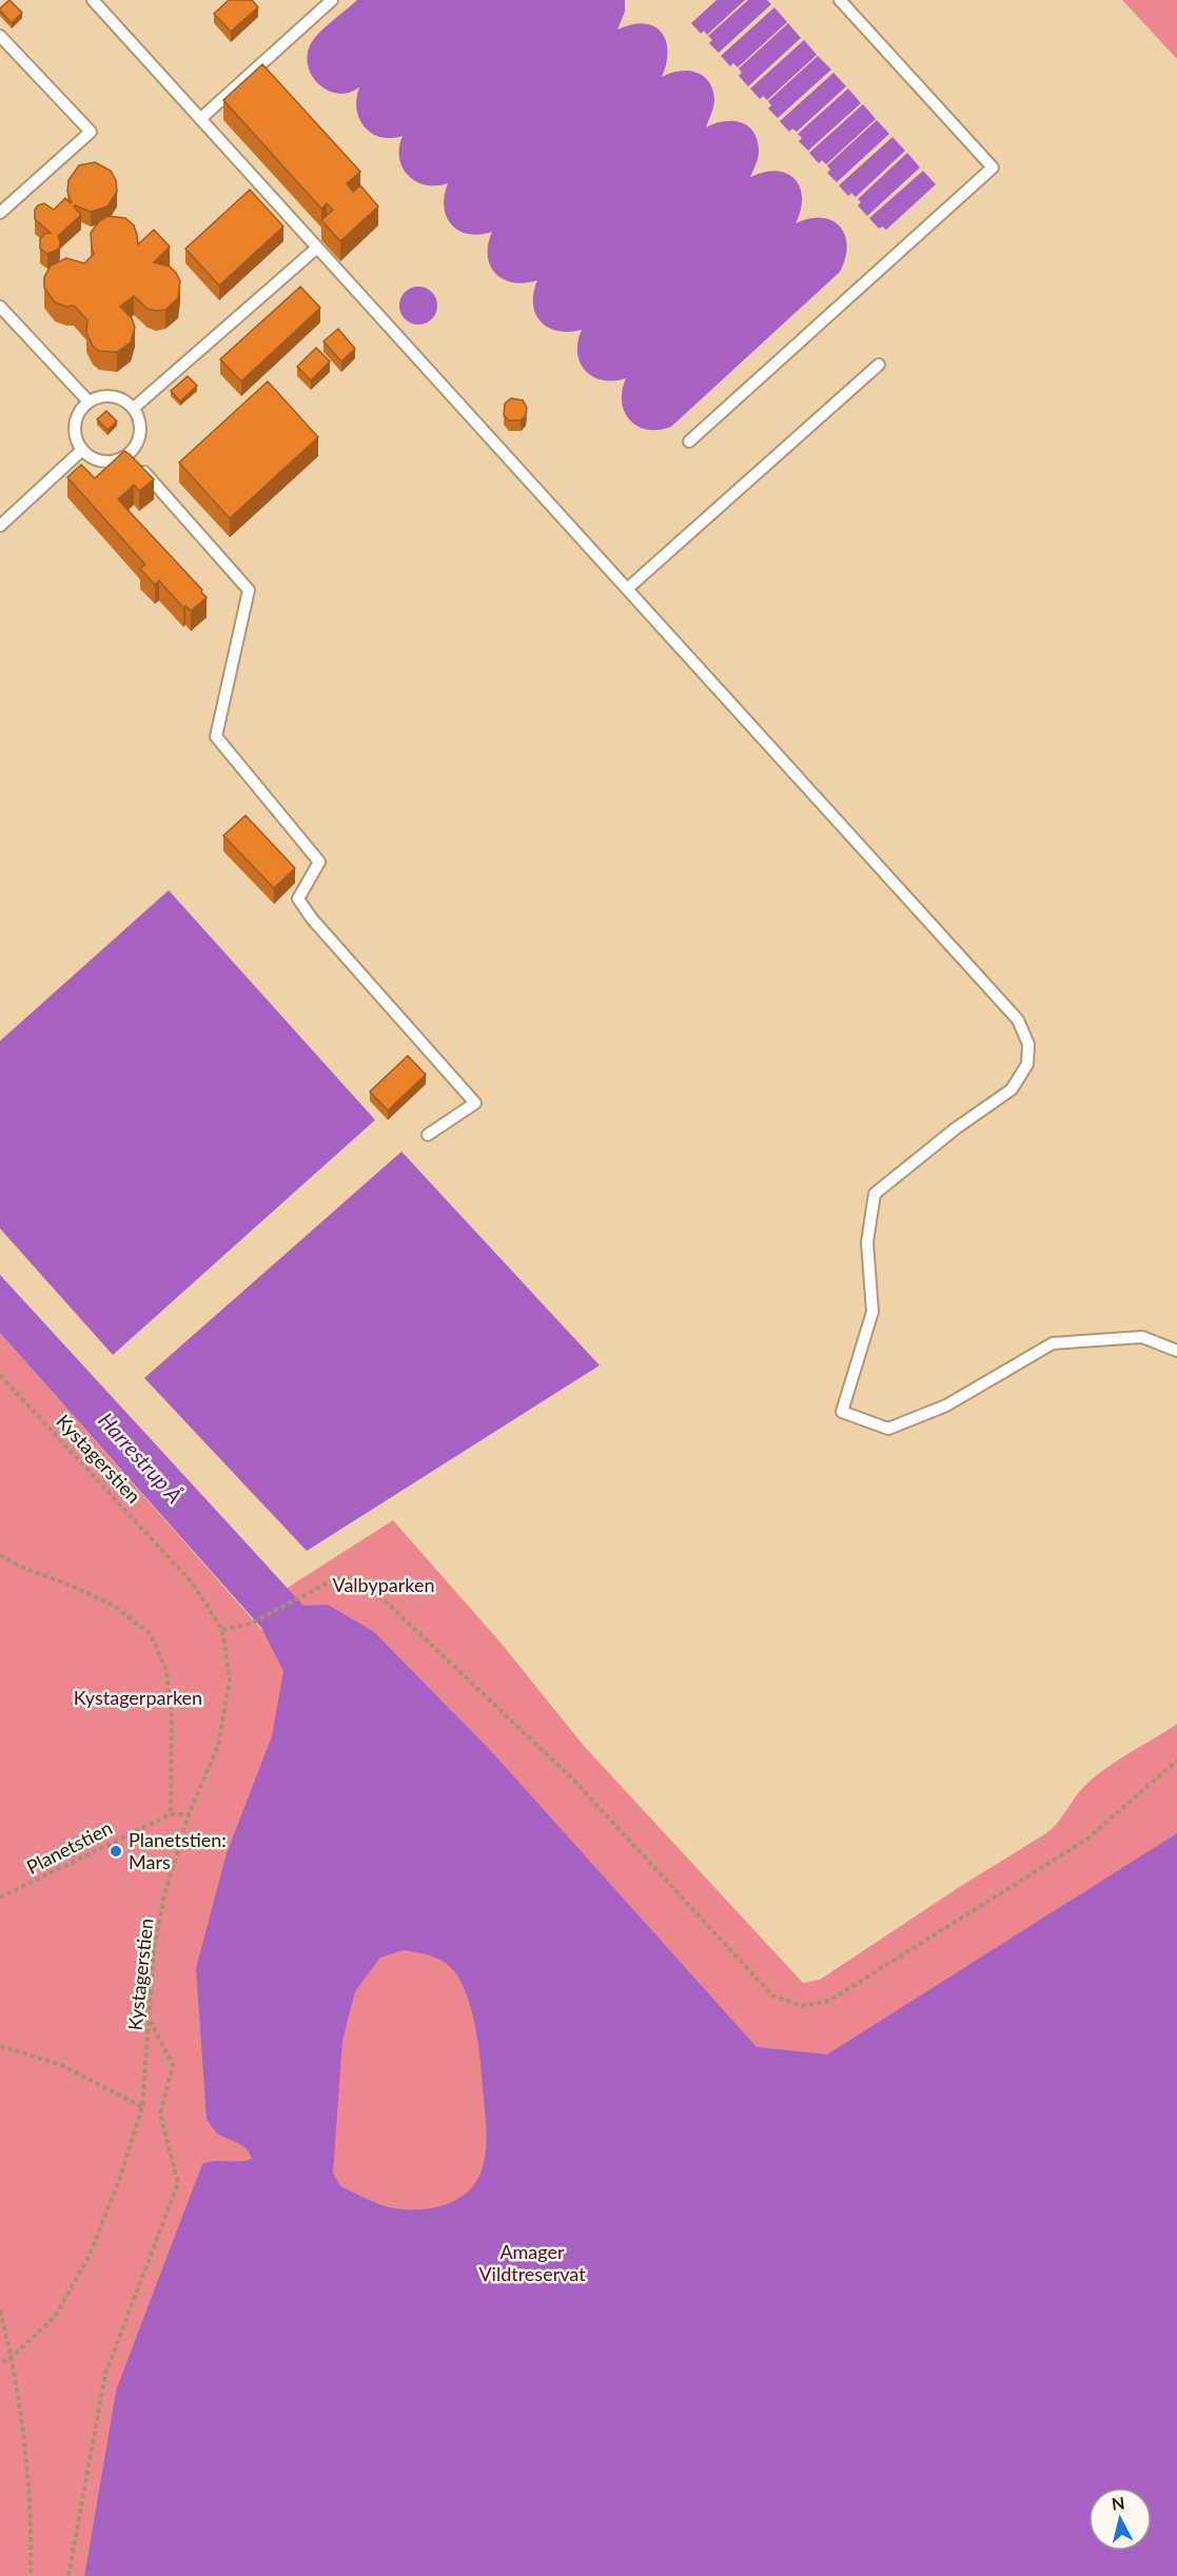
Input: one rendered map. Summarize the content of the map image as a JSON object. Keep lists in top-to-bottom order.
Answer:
{
  "streets": {
    "path": ["Kystagerstien", "Planetstien"]
  },
  "crossings": [
    ["Kystagerstien", "Planetstien"]
  ],
  "water": ["Harrestrup Å"],
  "parks": ["Valbyparken", "Kystagerparken", "Amager Vildtreservat"],
  "places": ["Planetstien: Mars"],
  "north": "top"
}
